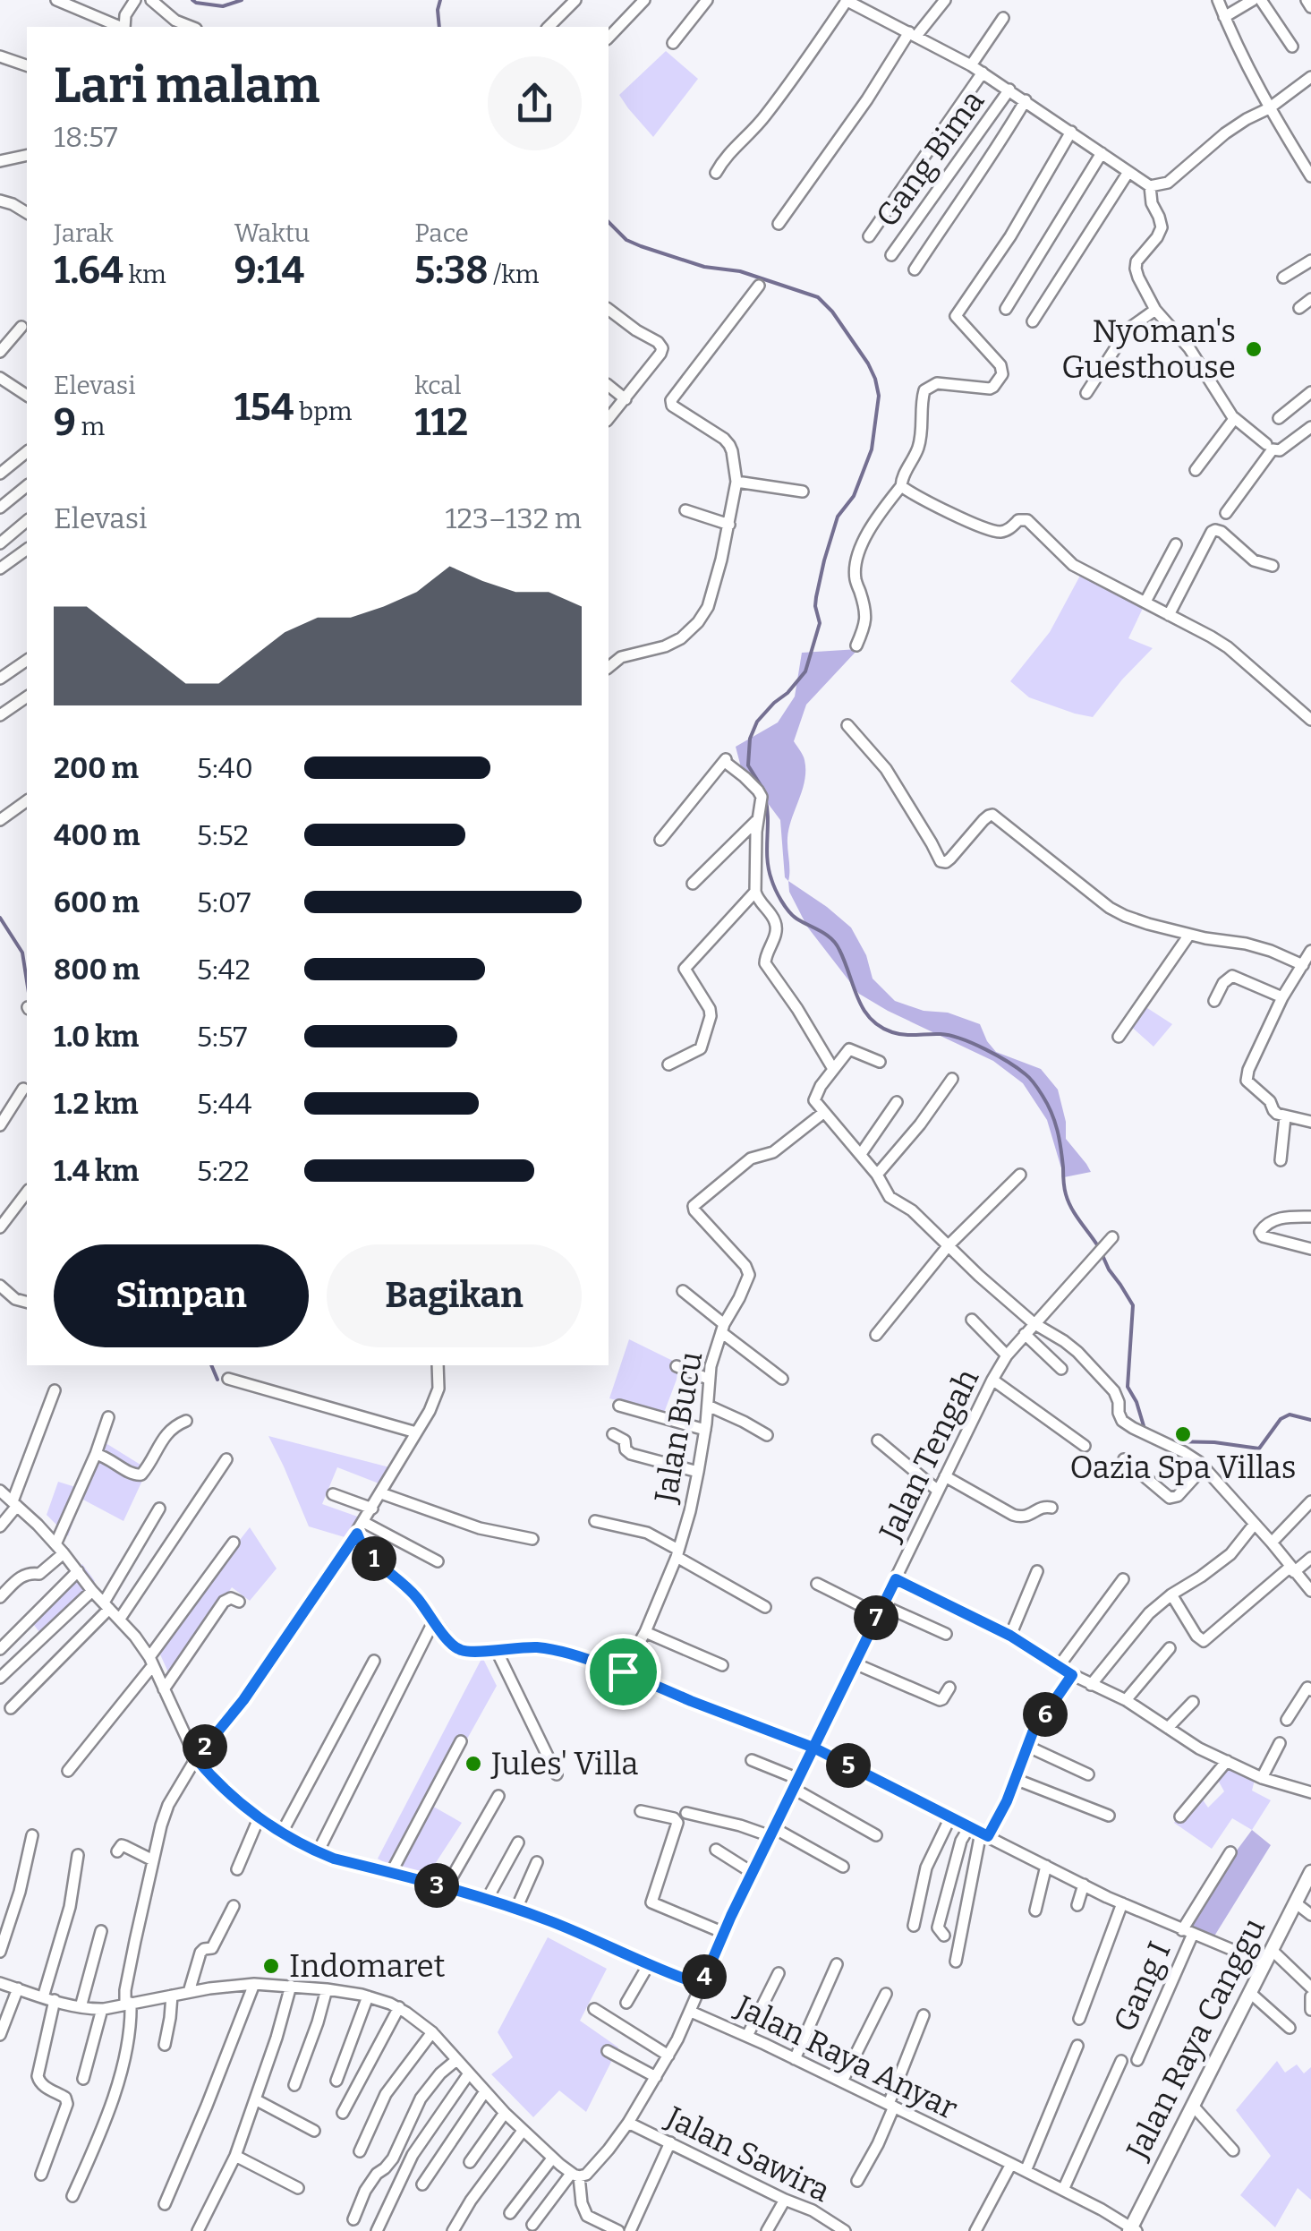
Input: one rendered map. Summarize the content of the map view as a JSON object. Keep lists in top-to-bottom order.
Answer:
{
  "streets": {
    "main road": ["Jalan Raya Canggu"],
    "street": [
      "Gang Bima",
      "Jalan Bucu",
      "Jalan Tengah",
      "Gang I",
      "Jalan Raya Anyar",
      "Jalan Sawira"
    ]
  },
  "crossings": [
    ["Jalan Tengah", "Jalan Raya Anyar"],
    ["Jalan Raya Canggu", "Jalan Raya Anyar"],
    ["Jalan Raya Anyar", "Jalan Sawira"]
  ],
  "places": [
    "Nyoman's Guesthouse",
    "Oazia Spa Villas",
    "Jules' Villa",
    "Indomaret"
  ],
  "page": {
    "heading": ["Lari malam", "18:57"],
    "stats": [
      ["Jarak", "1.64 km"],
      ["Waktu", "9:14"],
      ["Pace", "5:38 /km"],
      ["Elevasi", "9 m"],
      ["154 bpm"],
      ["kcal", "112"]
    ],
    "chart": ["Elevasi", "123–132 m"],
    "list": [
      {
        "name": "200 m",
        "note": "5:40"
      },
      {
        "name": "400 m",
        "note": "5:52"
      },
      {
        "name": "600 m",
        "note": "5:07"
      },
      {
        "name": "800 m",
        "note": "5:42"
      },
      {
        "name": "1.0 km",
        "note": "5:57"
      },
      {
        "name": "1.2 km",
        "note": "5:44"
      },
      {
        "name": "1.4 km",
        "note": "5:22"
      }
    ],
    "buttons": ["Simpan", "Bagikan"],
    "pins": [
      "1",
      "7",
      "6",
      "2",
      "5",
      "3",
      "4"
    ]
  }
}
